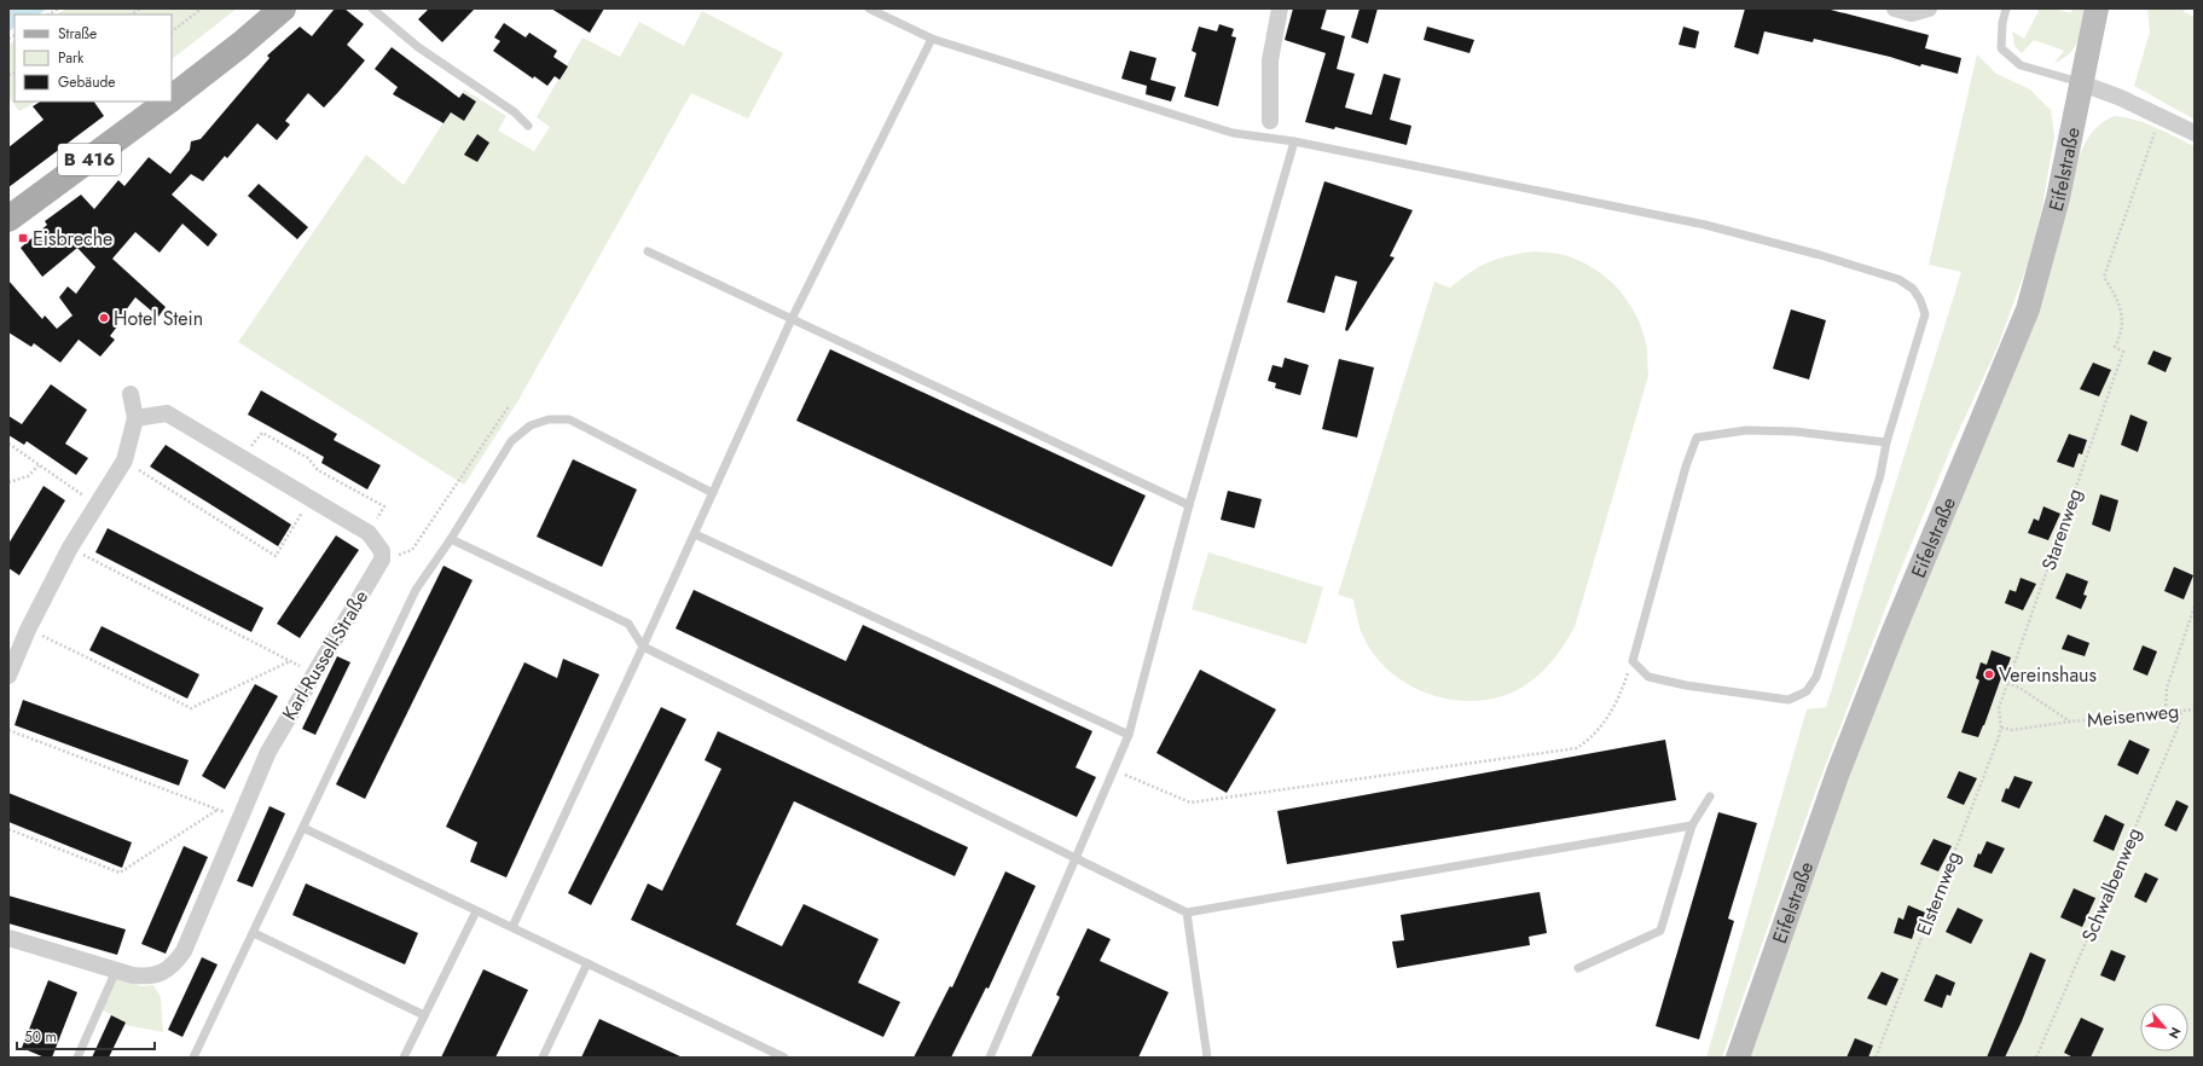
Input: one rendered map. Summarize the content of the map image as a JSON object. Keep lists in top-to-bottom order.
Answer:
{
  "streets": {
    "main road": ["B 416"],
    "street": ["Eifelstraße", "Karl-Russell-Straße"],
    "path": [
      "Starenweg",
      "Meisenweg",
      "Schwalbenweg",
      "Elsternweg"
    ]
  },
  "crossings": [
    ["Starenweg", "Meisenweg"],
    ["Starenweg", "Elsternweg"],
    ["Meisenweg", "Schwalbenweg"],
    ["Meisenweg", "Elsternweg"]
  ],
  "places": {
    "transit": ["Eisbreche"],
    "other": ["Hotel Stein", "Vereinshaus"]
  },
  "legend": ["Straße", "Park", "Gebäude"],
  "scale_bar": "50 m",
  "north": "bottom right"
}
